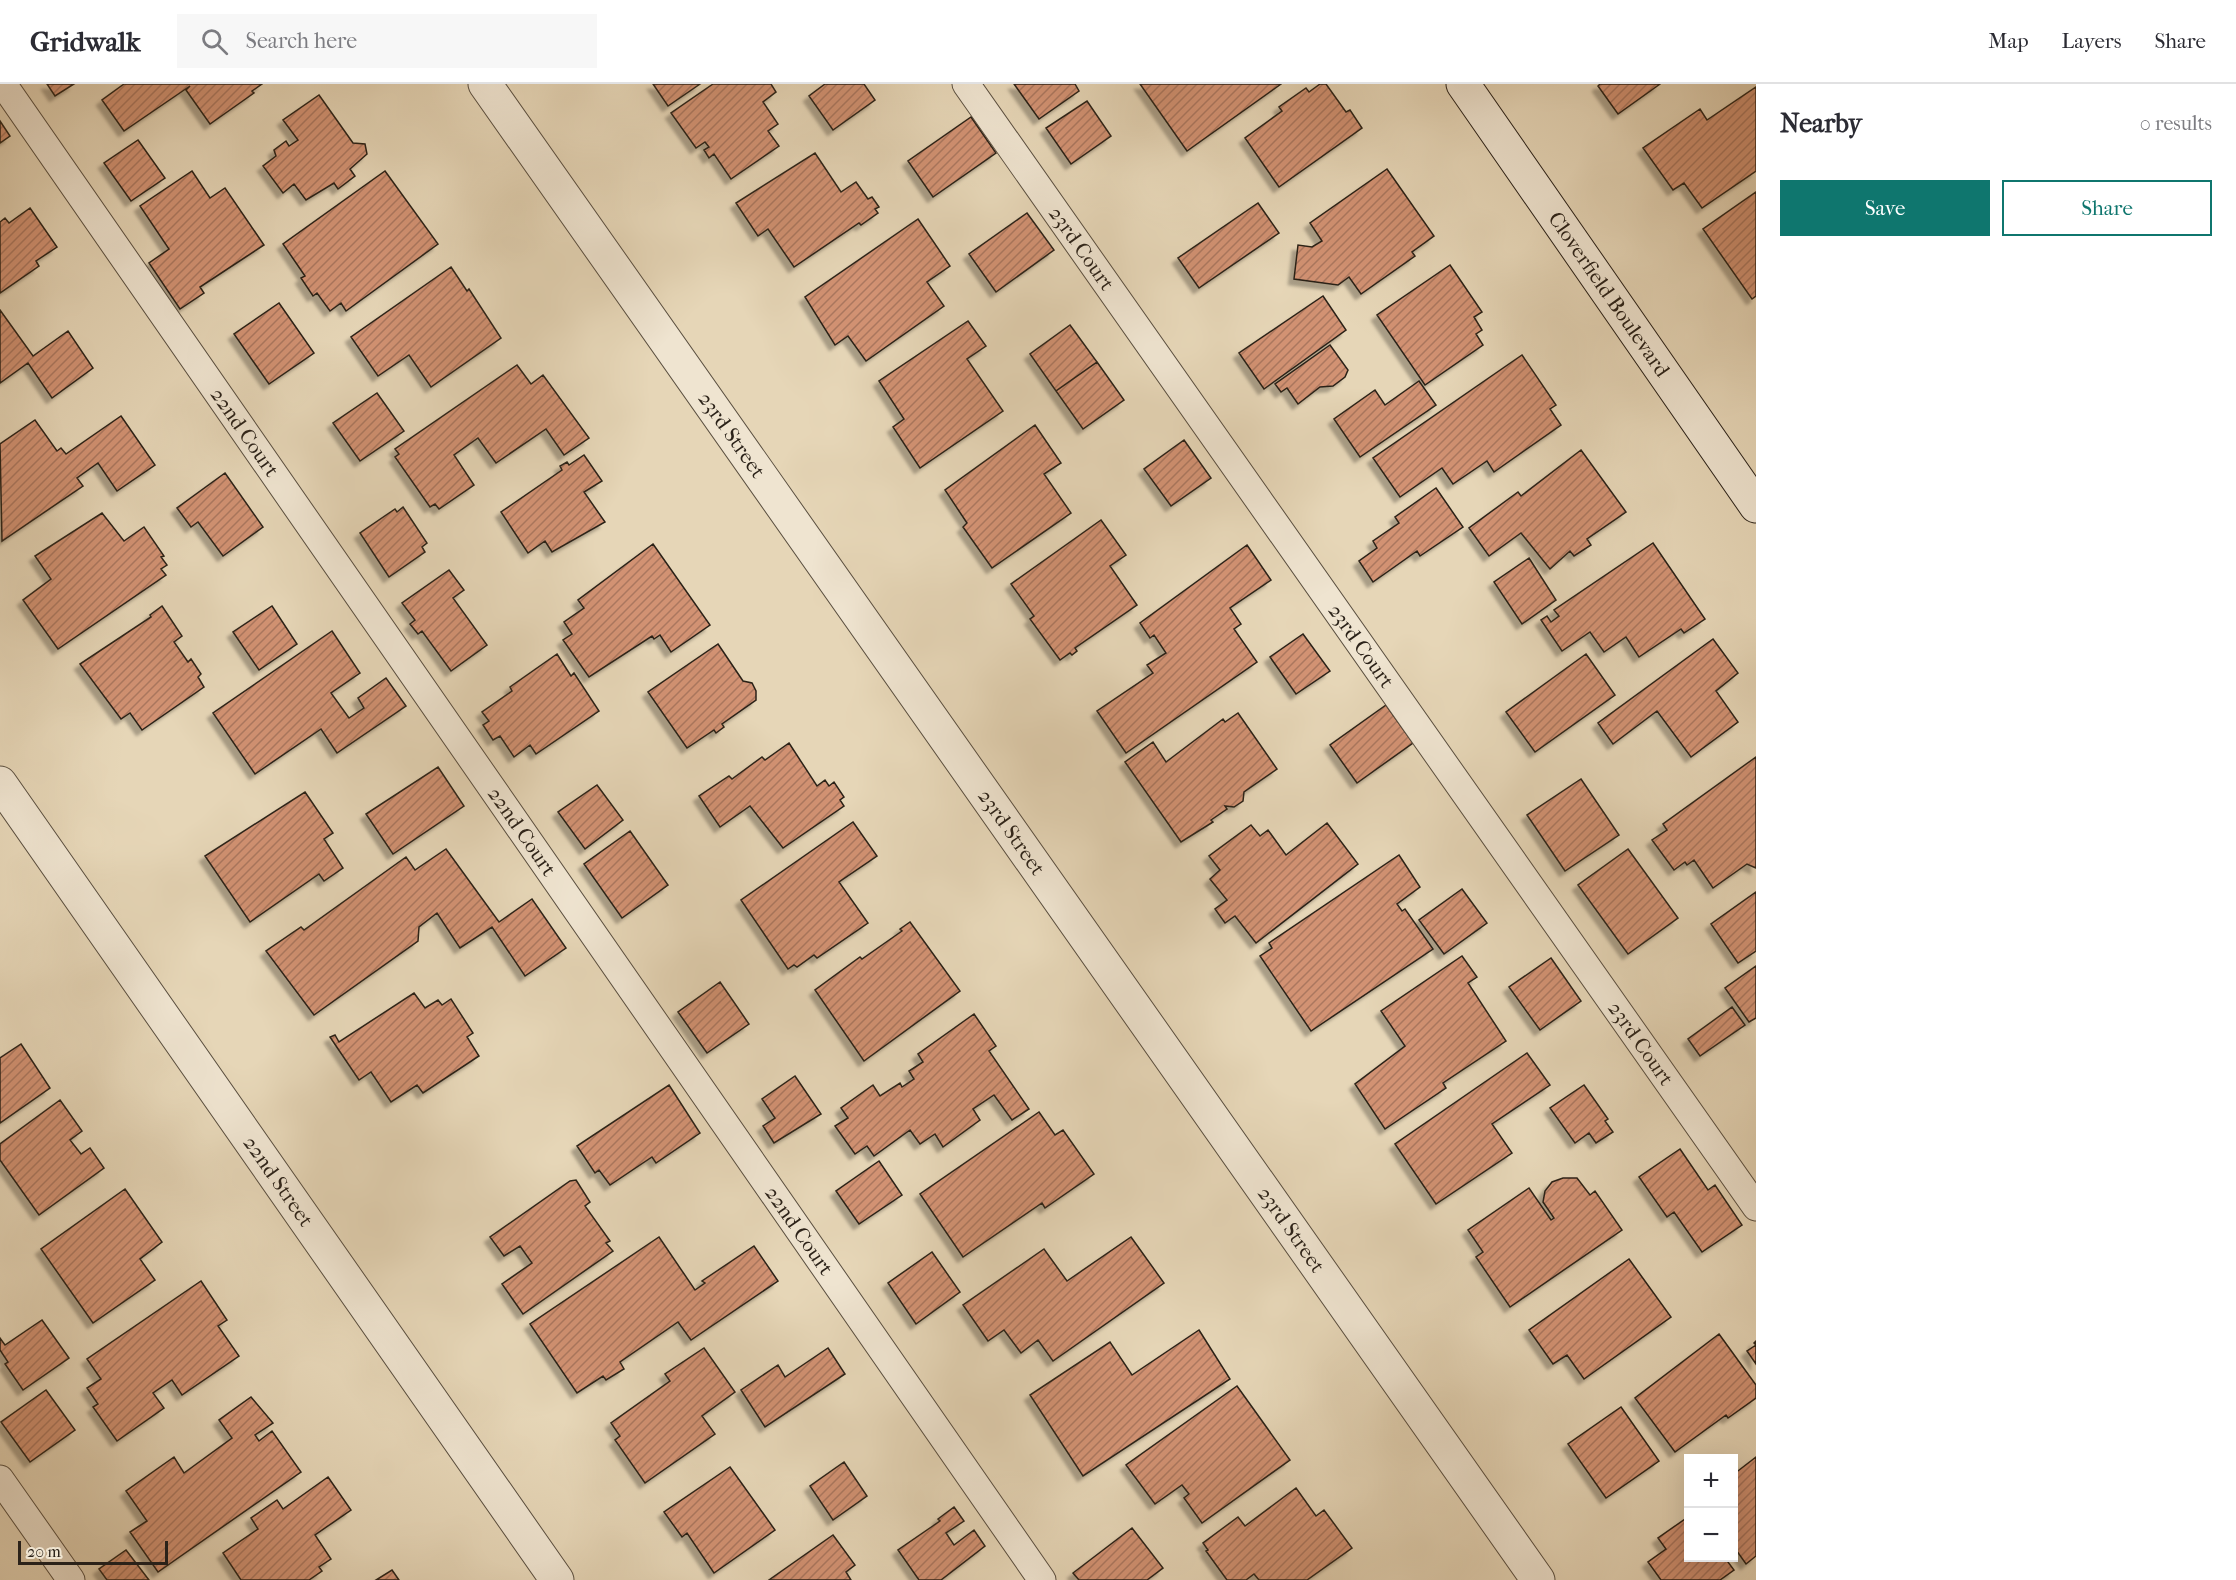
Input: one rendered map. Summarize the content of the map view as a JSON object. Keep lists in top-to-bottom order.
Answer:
{
  "streets": {
    "street": ["Cloverfield Boulevard", "23rd Street", "22nd Street"],
    "lane": ["23rd Court", "22nd Court"]
  },
  "scale_bar": "20 m",
  "page": {
    "header": "Gridwalk",
    "search": "Search here",
    "nav": ["Map", "Layers", "Share"],
    "heading": ["Nearby", "0 results"],
    "buttons": ["Save", "Share"],
    "map_buttons": ["+", "−"],
    "scale": "20 m"
  }
}
